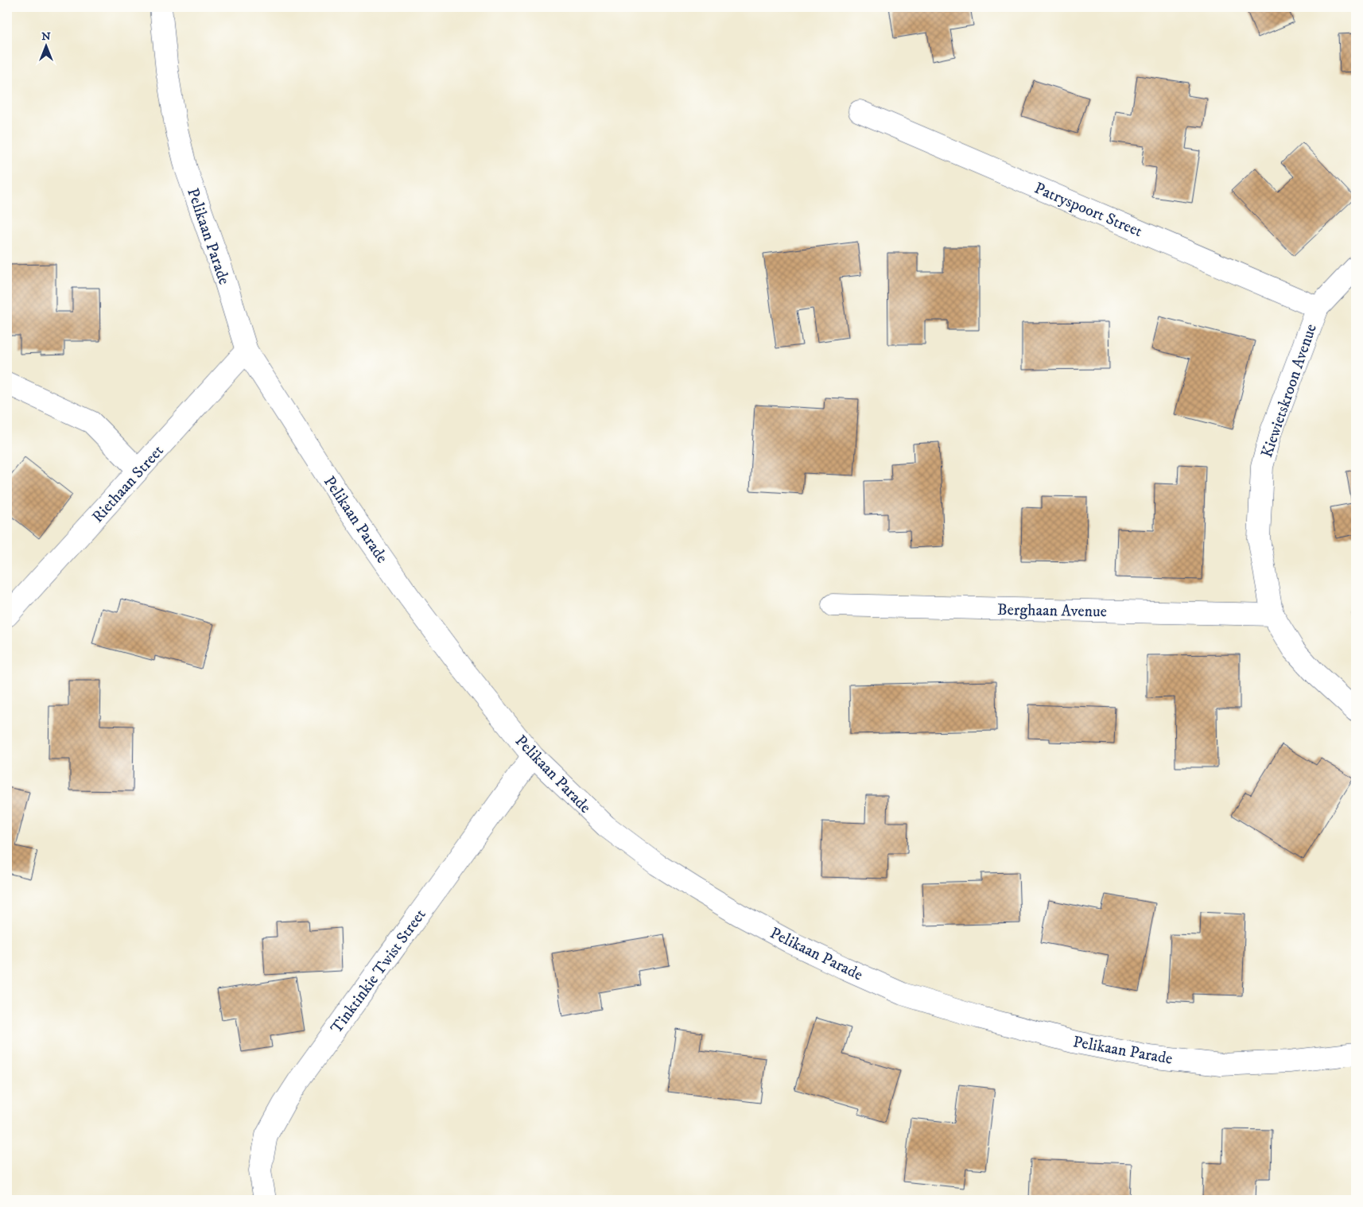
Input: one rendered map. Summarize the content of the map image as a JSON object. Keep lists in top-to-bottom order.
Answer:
{
  "streets": {
    "street": [
      "Patryspoort Street",
      "Pelikaan Parade",
      "Kiewietskroon Avenue",
      "Riethaan Street",
      "Berghaan Avenue",
      "Tinktinkie Twist Street"
    ]
  },
  "crossings": [
    ["Patryspoort Street", "Kiewietskroon Avenue"],
    ["Pelikaan Parade", "Riethaan Street"],
    ["Pelikaan Parade", "Tinktinkie Twist Street"],
    ["Kiewietskroon Avenue", "Berghaan Avenue"]
  ],
  "north": "top"
}
